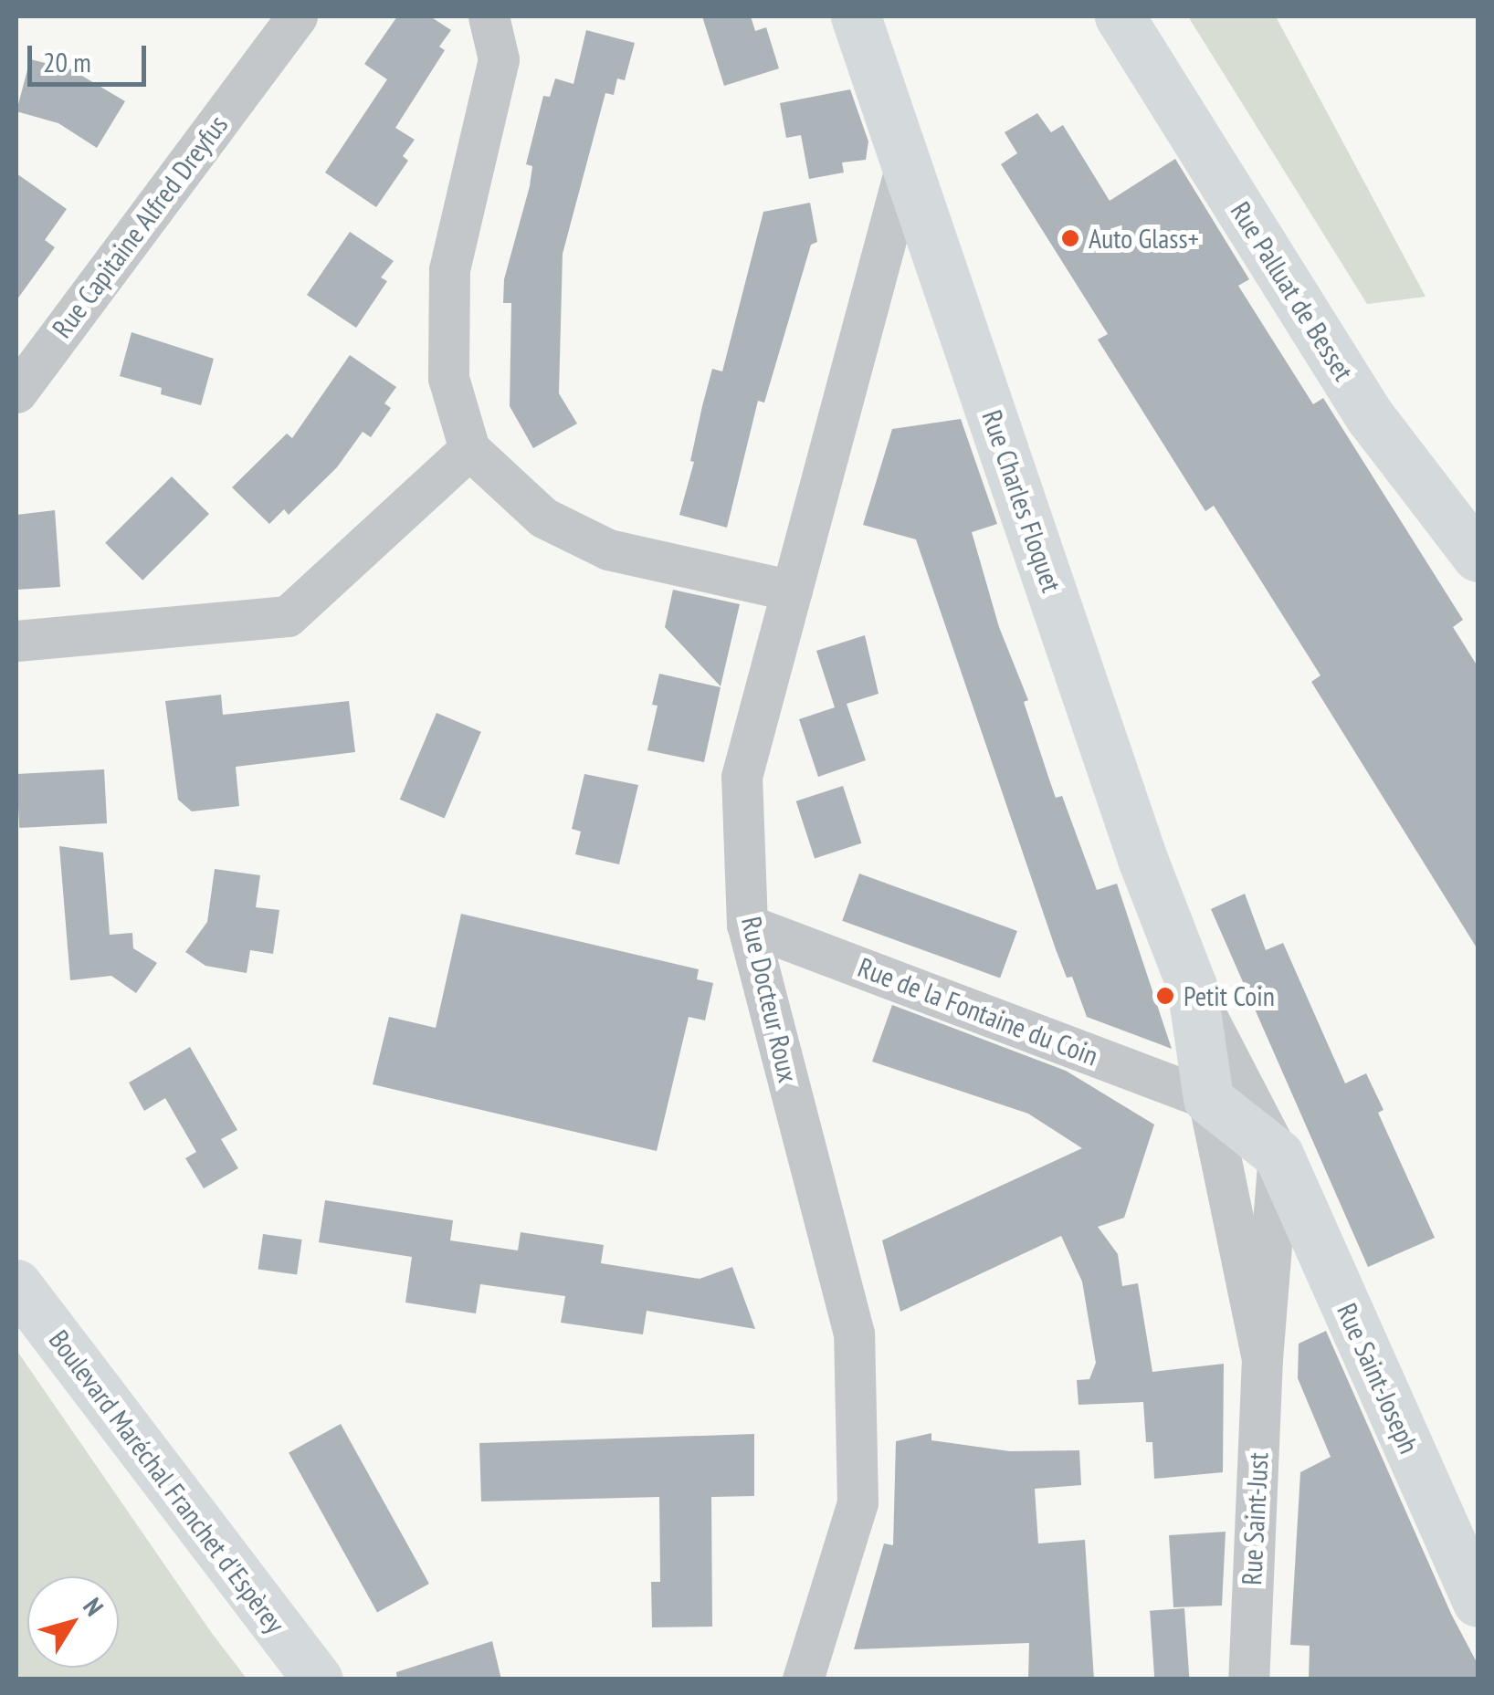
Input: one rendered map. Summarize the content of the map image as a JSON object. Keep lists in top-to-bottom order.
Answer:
{
  "streets": {
    "main road": [
      "Rue Palluat de Besset",
      "Rue Charles Floquet",
      "Rue Saint-Joseph",
      "Boulevard Maréchal Franchet d'Espèrey"
    ],
    "street": [
      "Rue Capitaine Alfred Dreyfus",
      "Rue Docteur Roux",
      "Rue de la Fontaine du Coin",
      "Rue Saint-Just"
    ]
  },
  "crossings": [
    ["Rue Charles Floquet", "Rue Docteur Roux"],
    ["Rue Charles Floquet", "Rue de la Fontaine du Coin"],
    ["Rue Charles Floquet", "Rue Saint-Joseph"],
    ["Rue Charles Floquet", "Rue Saint-Just"],
    ["Rue Docteur Roux", "Rue de la Fontaine du Coin"],
    ["Rue de la Fontaine du Coin", "Rue Saint-Just"],
    ["Rue Saint-Joseph", "Rue Saint-Just"]
  ],
  "places": ["Auto Glass+", "Petit Coin"],
  "scale_bar": "20 m",
  "north": "top right"
}
